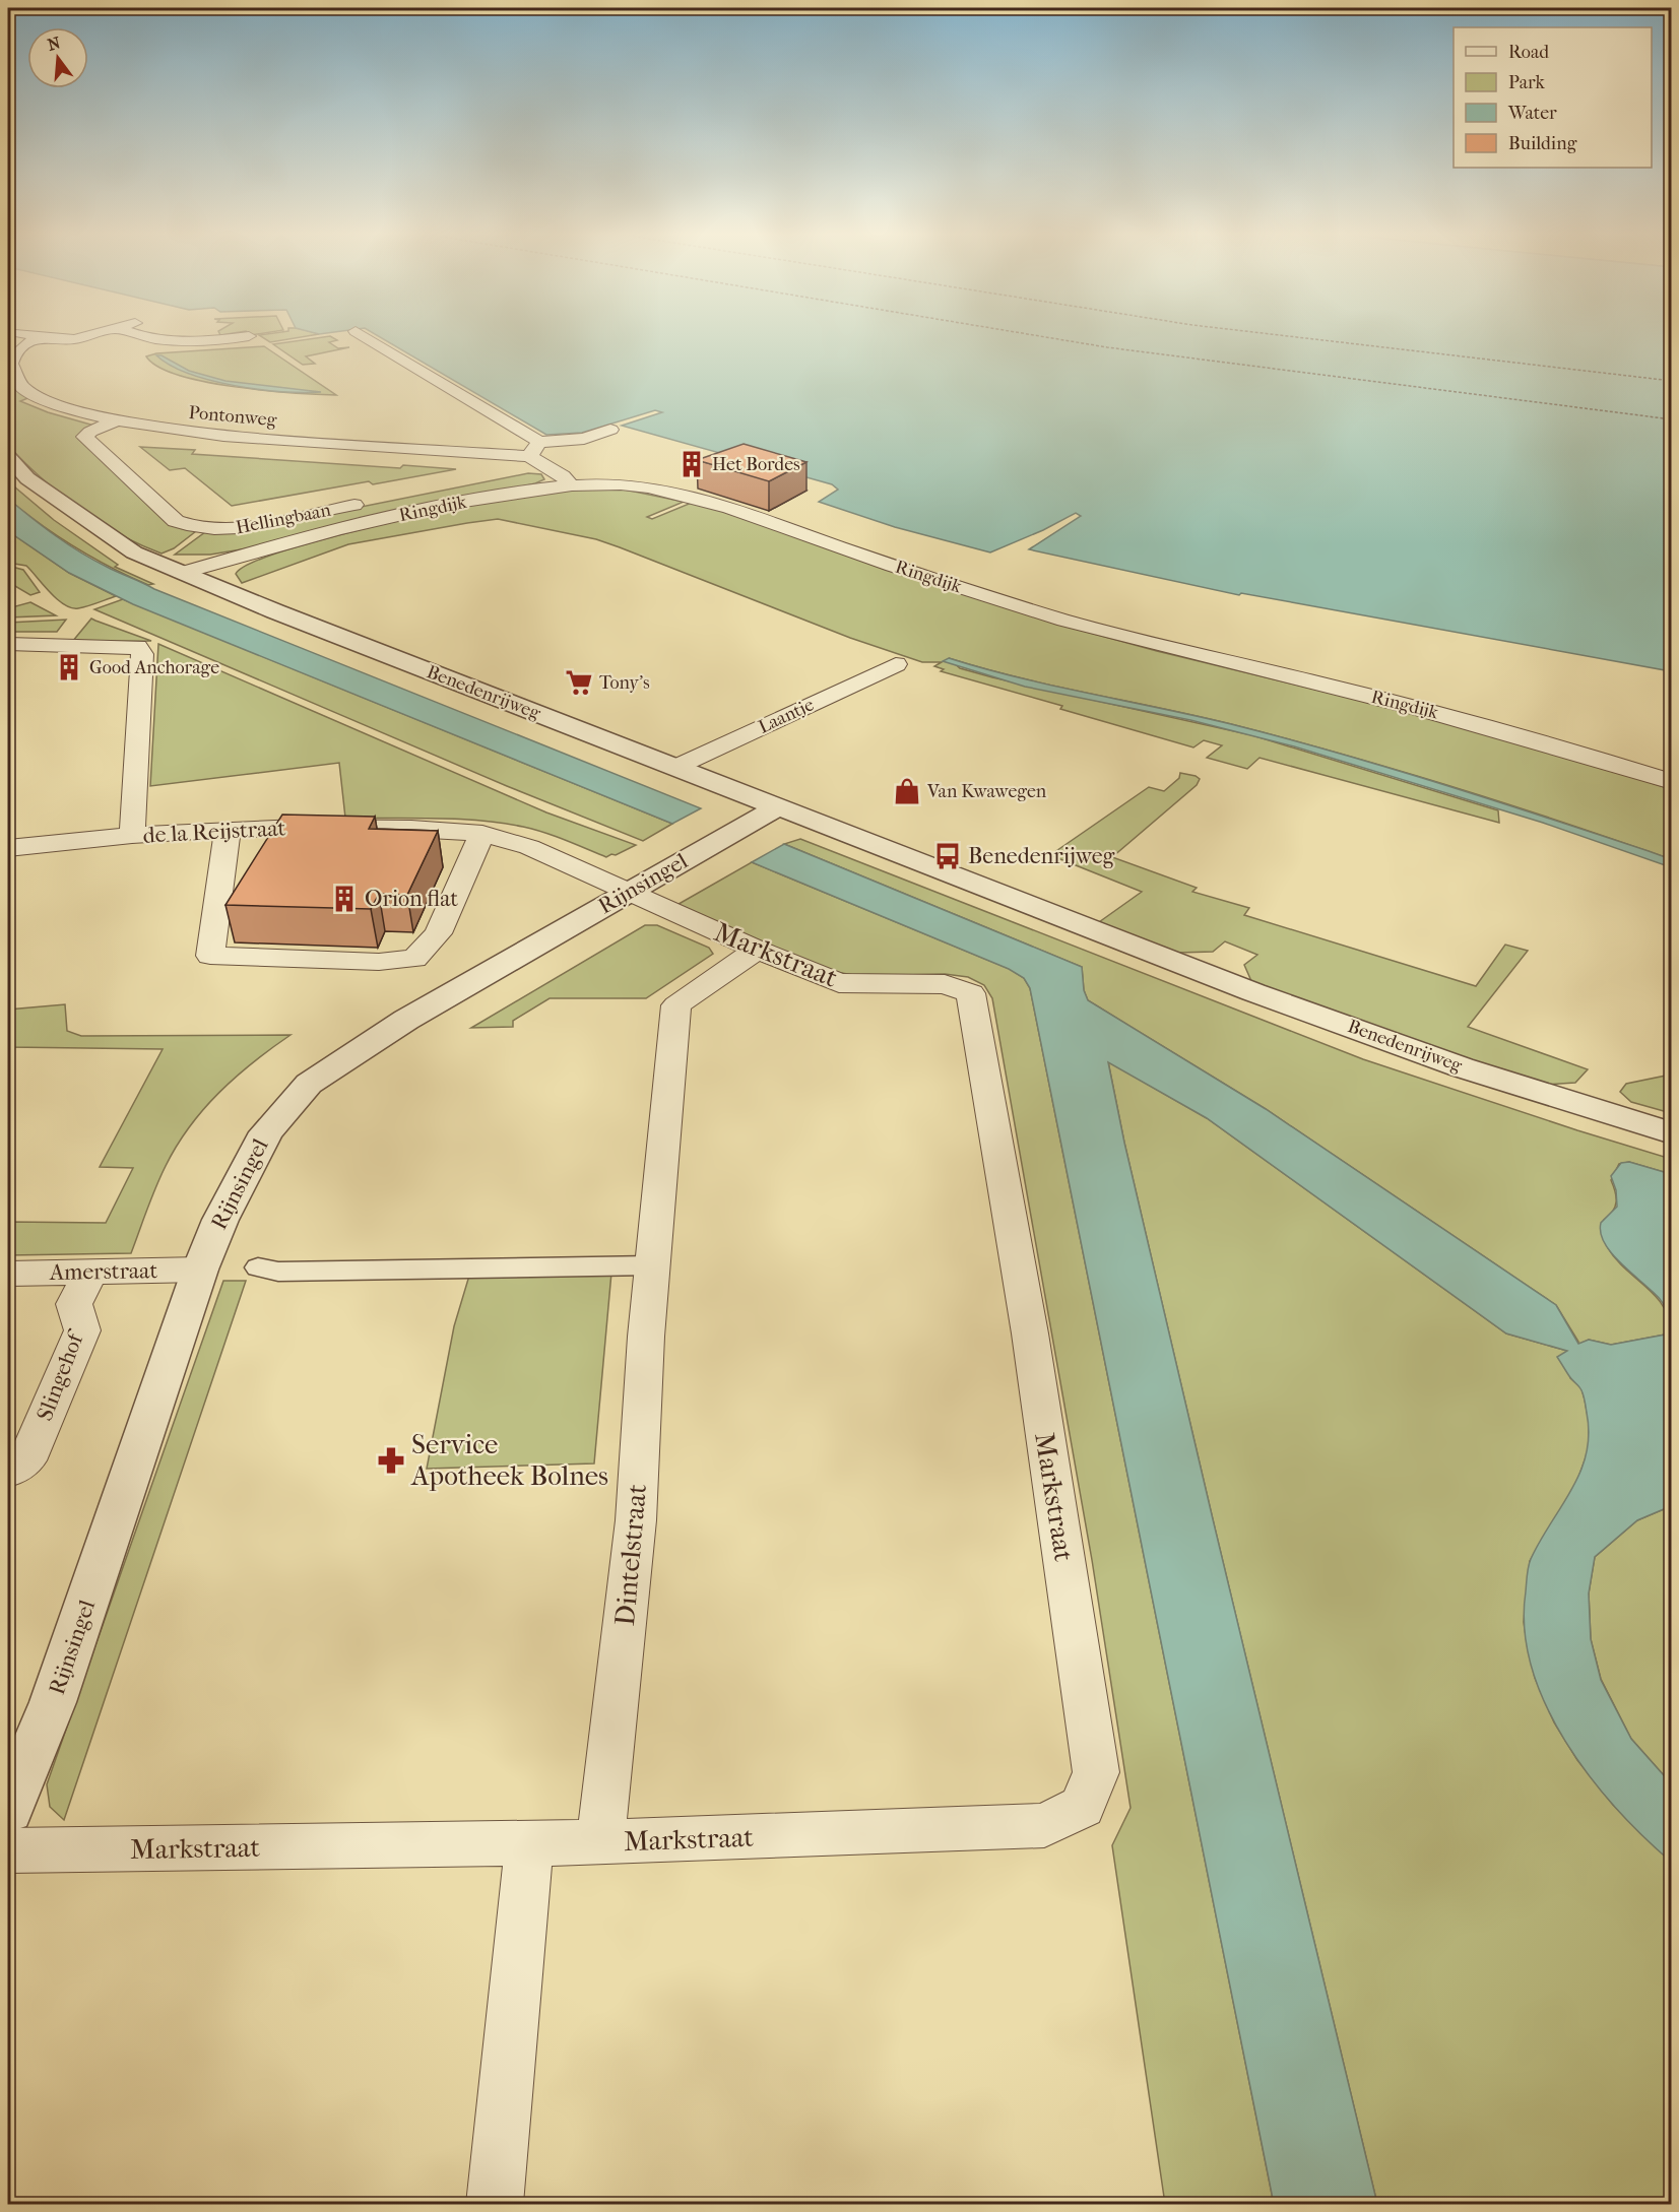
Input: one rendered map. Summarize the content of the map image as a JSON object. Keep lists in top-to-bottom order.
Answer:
{
  "streets": {
    "street": [
      "Pontonweg",
      "Ringdijk",
      "Hellingbaan",
      "Benedenrijweg",
      "Laantje",
      "de la Reijstraat",
      "Rijnsingel",
      "Markstraat",
      "Amerstraat",
      "Slingehof",
      "Dintelstraat"
    ]
  },
  "crossings": [
    ["Pontonweg", "Hellingbaan"],
    ["Ringdijk", "Benedenrijweg"],
    ["Benedenrijweg", "Laantje"],
    ["Benedenrijweg", "Rijnsingel"],
    ["de la Reijstraat", "Rijnsingel"],
    ["de la Reijstraat", "Markstraat"],
    ["Rijnsingel", "Markstraat"],
    ["Rijnsingel", "Amerstraat"],
    ["Markstraat", "Dintelstraat"],
    ["Amerstraat", "Slingehof"]
  ],
  "places": {
    "building": ["Het Bordes", "Good Anchorage", "Orion flat"],
    "supermarket": ["Tony's"],
    "shop": ["Van Kwawegen"],
    "bus stop": ["Benedenrijweg"],
    "pharmacy": ["Service Apotheek Bolnes"]
  },
  "legend": [
    "Road",
    "Park",
    "Water",
    "Building"
  ],
  "north": "top"
}
